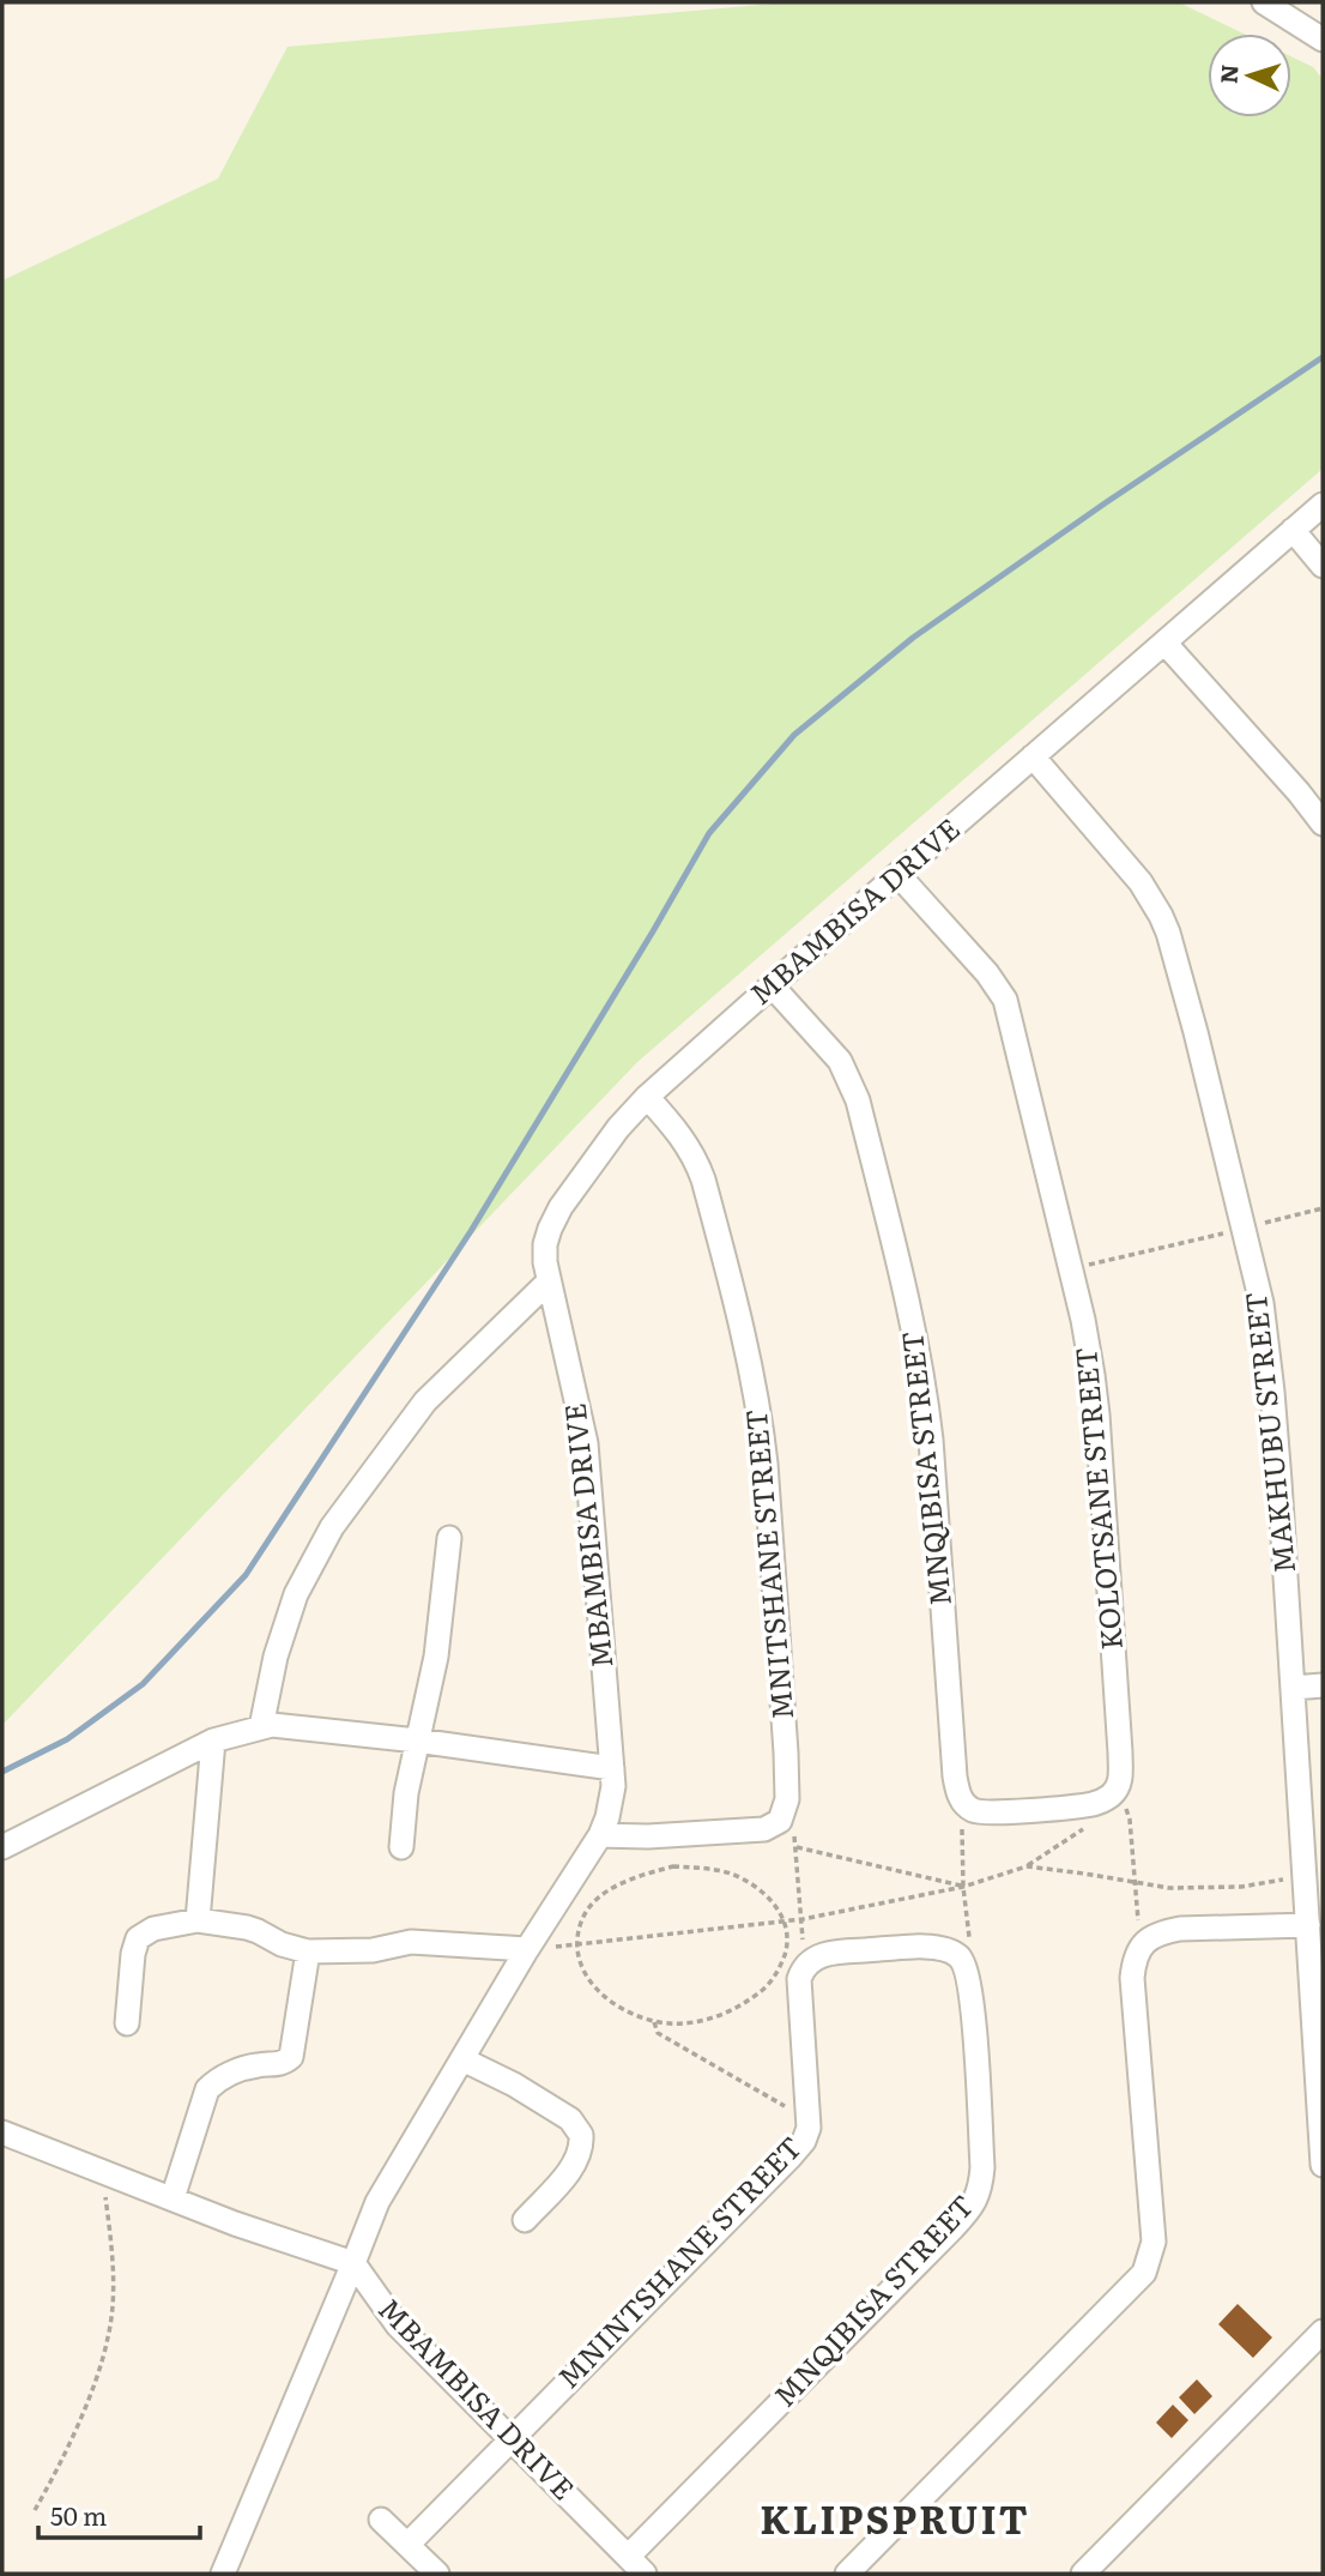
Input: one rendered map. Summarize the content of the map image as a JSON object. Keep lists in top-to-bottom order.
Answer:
{
  "streets": {
    "street": [
      "MBAMBISA DRIVE",
      "MAKHUBU STREET",
      "MNQIBISA STREET",
      "KOLOTSANE STREET",
      "MNITSHANE STREET",
      "MNINTSHANE STREET"
    ]
  },
  "crossings": [
    ["MBAMBISA DRIVE", "MAKHUBU STREET"],
    ["MBAMBISA DRIVE", "MNQIBISA STREET"],
    ["MBAMBISA DRIVE", "KOLOTSANE STREET"],
    ["MBAMBISA DRIVE", "MNITSHANE STREET"],
    ["MBAMBISA DRIVE", "MNINTSHANE STREET"]
  ],
  "districts": ["KLIPSPRUIT"],
  "scale_bar": "50 m",
  "north": "left"
}
